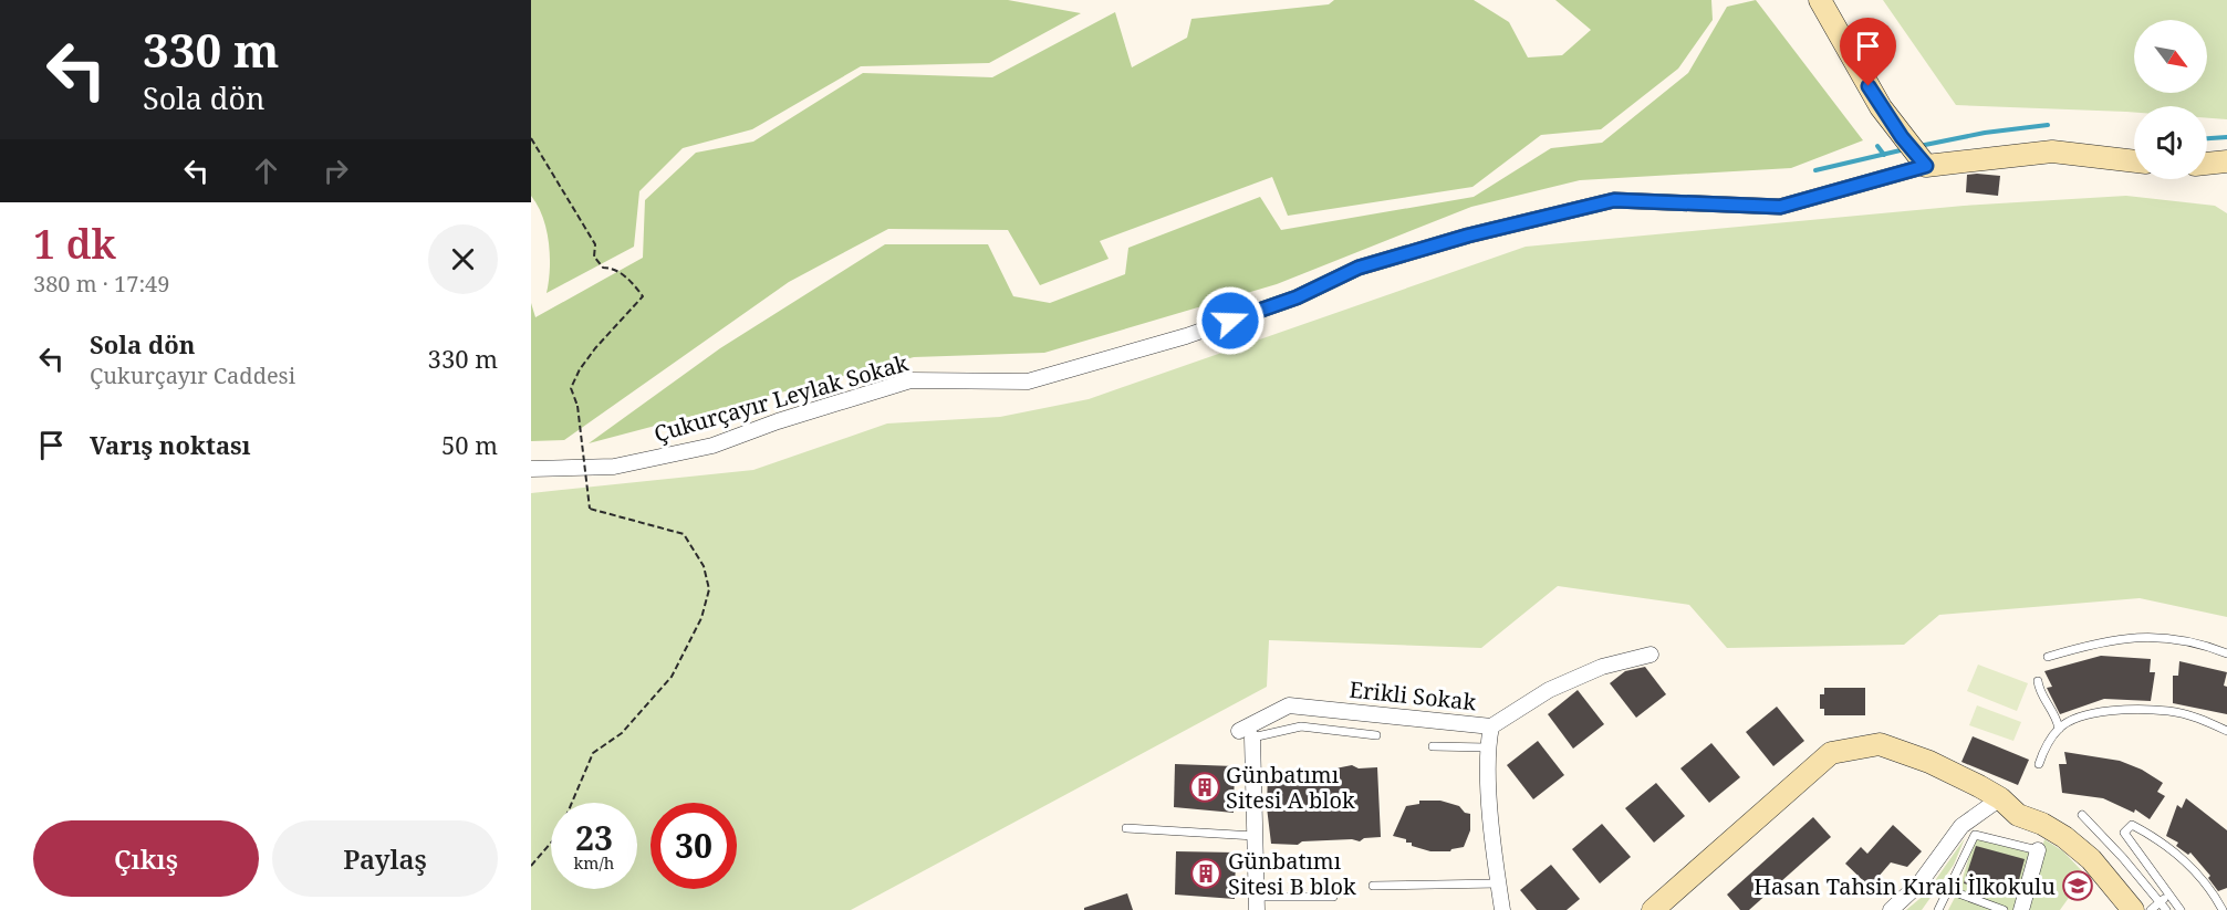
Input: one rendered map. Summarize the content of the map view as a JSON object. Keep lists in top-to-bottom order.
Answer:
{
  "streets": {
    "street": ["Çukurçayır Leylak Sokak", "Erikli Sokak"]
  },
  "places": {
    "building": ["Günbatımı Sitesi A blok", "Günbatımı Sitesi B blok"],
    "school or university": ["Hasan Tahsin Kırali İlkokulu"]
  },
  "north": "bottom right",
  "page": {
    "turn": ["330 m", "Sola dön"],
    "heading": ["1 dk", "380 m · 17:49"],
    "list": [
      {
        "name": "Sola dön",
        "note": "Çukurçayır Caddesi",
        "value": "330 m"
      },
      {
        "name": "Varış noktası",
        "value": "50 m"
      }
    ],
    "speed": "23 km/h",
    "limit": "30",
    "buttons": ["Çıkış", "Paylaş"]
  }
}
